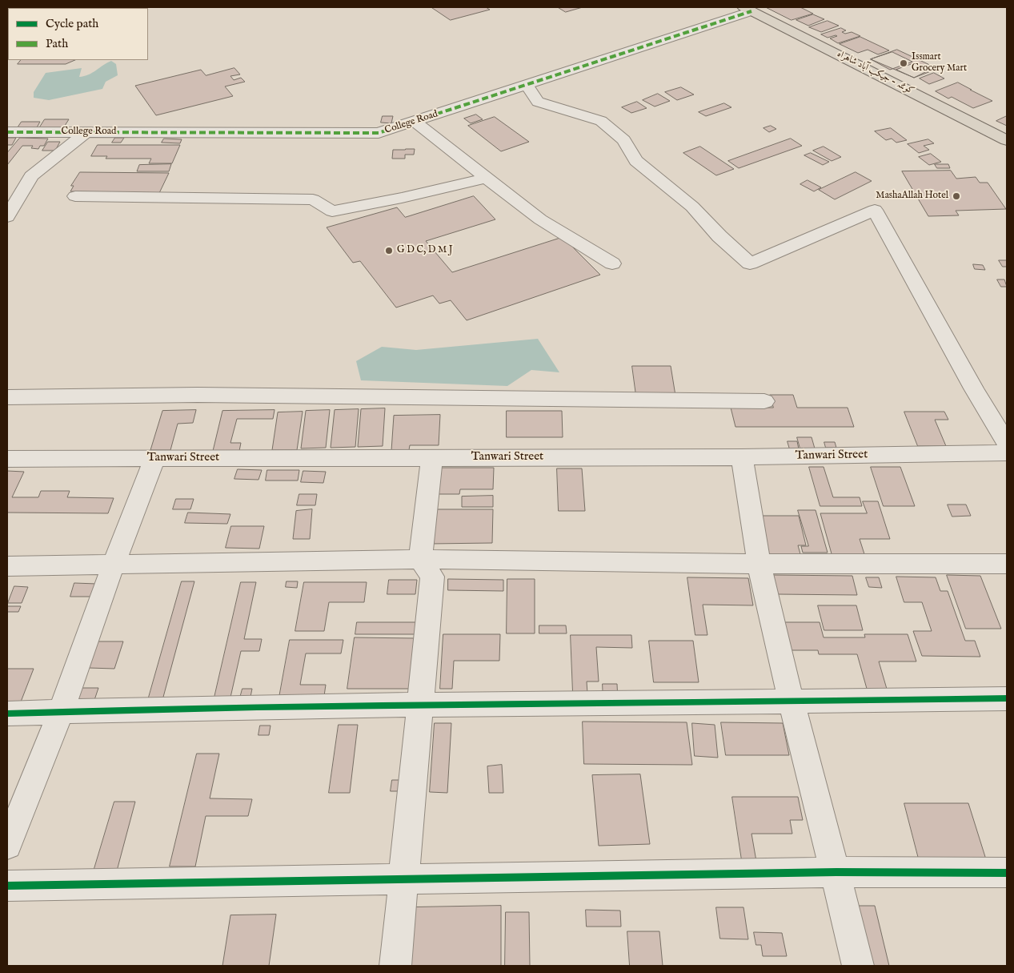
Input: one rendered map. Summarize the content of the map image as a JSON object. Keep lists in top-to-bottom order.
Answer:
{
  "streets": {
    "highway": ["کوئٹہ - جیکب آباد شاہراہ"],
    "street": ["College Road", "Tanwari Street"]
  },
  "crossings": [
    ["کوئٹہ - جیکب آباد شاہراہ", "College Road"]
  ],
  "places": ["Issmart Grocery Mart", "MashaAllah Hotel", "G D C, D M J"],
  "legend": ["Cycle path", "Path"]
}
